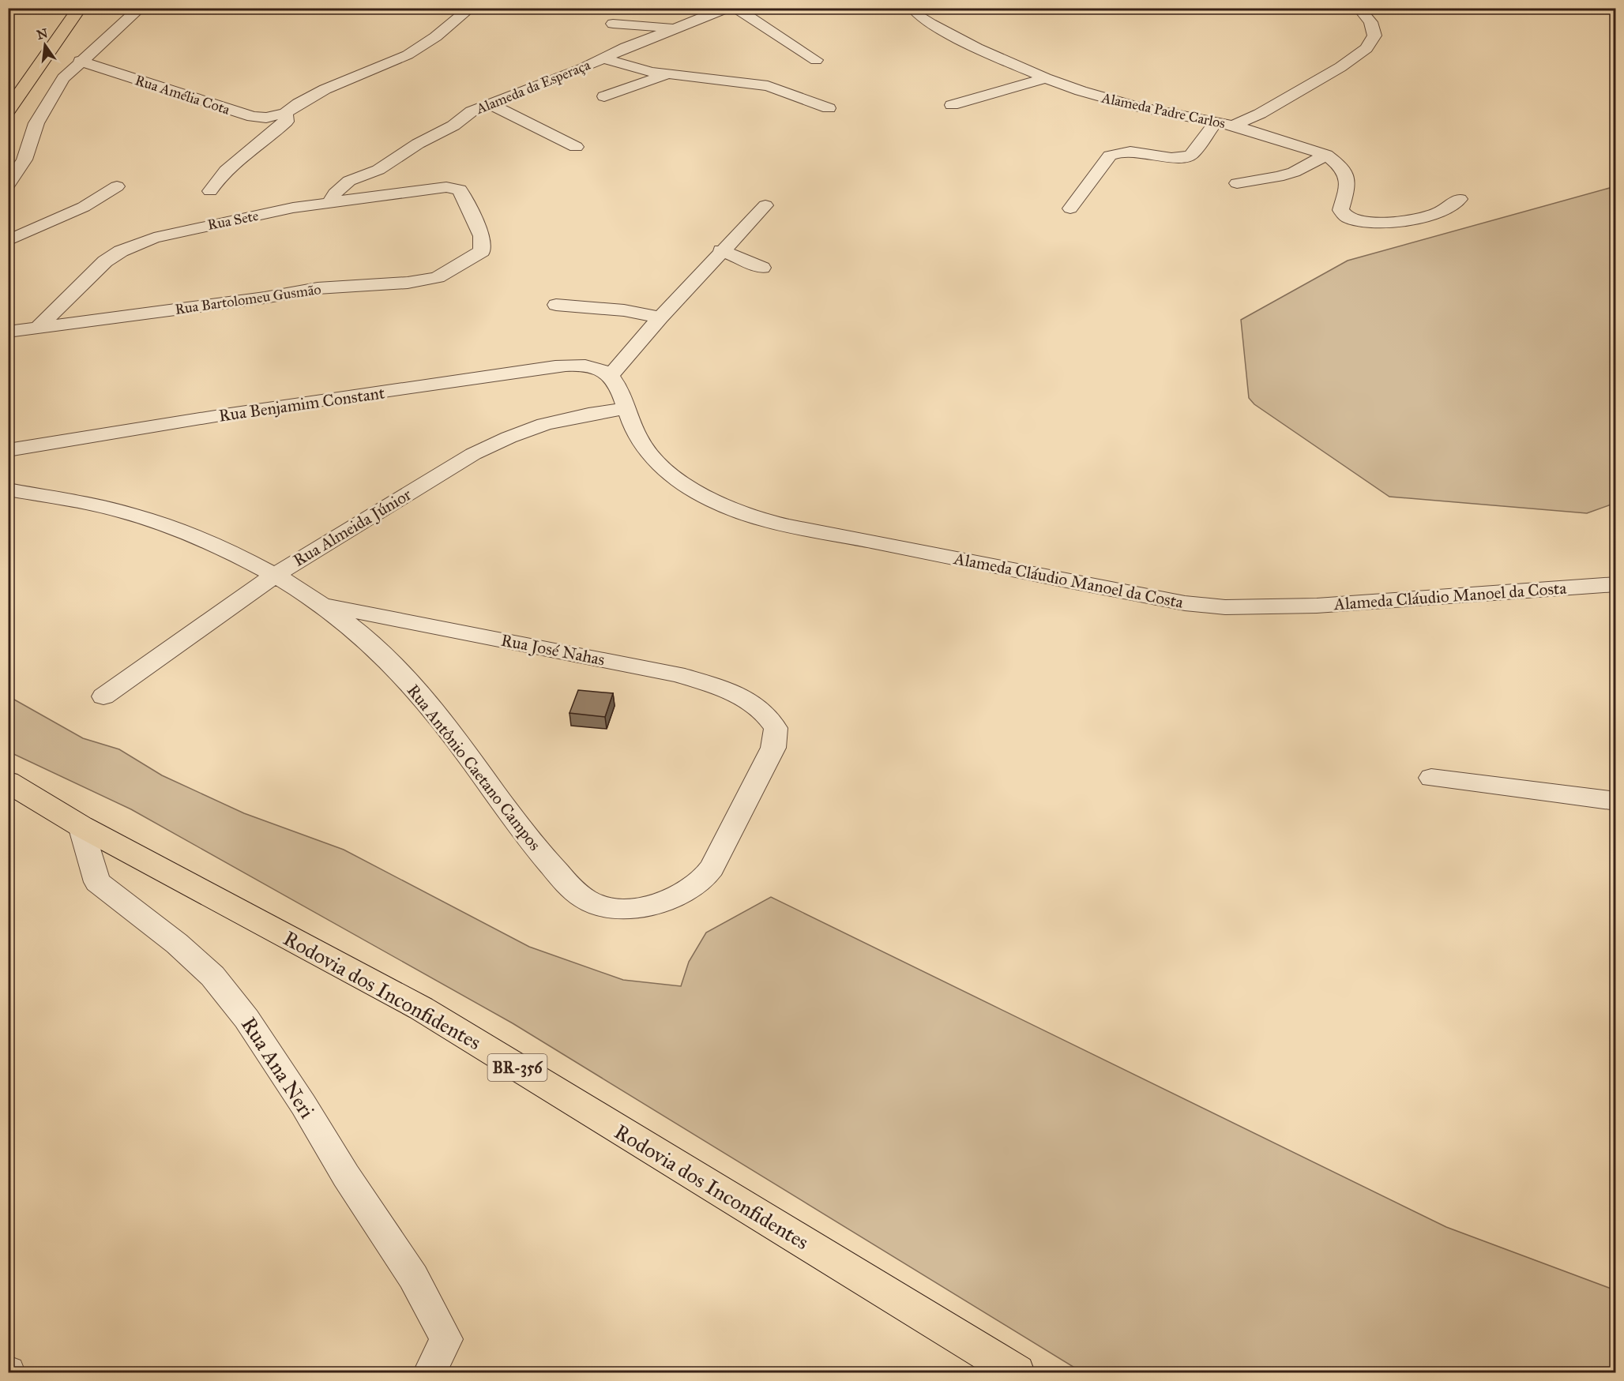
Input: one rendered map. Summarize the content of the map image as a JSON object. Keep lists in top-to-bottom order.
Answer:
{
  "streets": {
    "main road": ["Rodovia dos Inconfidentes", "BR-356"],
    "street": [
      "Alameda da Esperaça",
      "Rua Amélia Cota",
      "Alameda Padre Carlos",
      "Rua Sete",
      "Rua Bartolomeu Gusmão",
      "Rua Benjamim Constant",
      "Rua Almeida Júnior",
      "Alameda Cláudio Manoel da Costa",
      "Rua José Nahas",
      "Rua Antônio Caetano Campos",
      "Rua Ana Neri"
    ]
  },
  "crossings": [
    ["Alameda da Esperaça", "Rua Sete"],
    ["Rua Sete", "Rua Bartolomeu Gusmão"],
    ["Rua Benjamim Constant", "Alameda Cláudio Manoel da Costa"],
    ["Rua Almeida Júnior", "Alameda Cláudio Manoel da Costa"],
    ["Rua Almeida Júnior", "Rua Antônio Caetano Campos"],
    ["Rua José Nahas", "Rua Antônio Caetano Campos"],
    ["Rodovia dos Inconfidentes", "Rua Ana Neri"]
  ],
  "north": "top"
}
